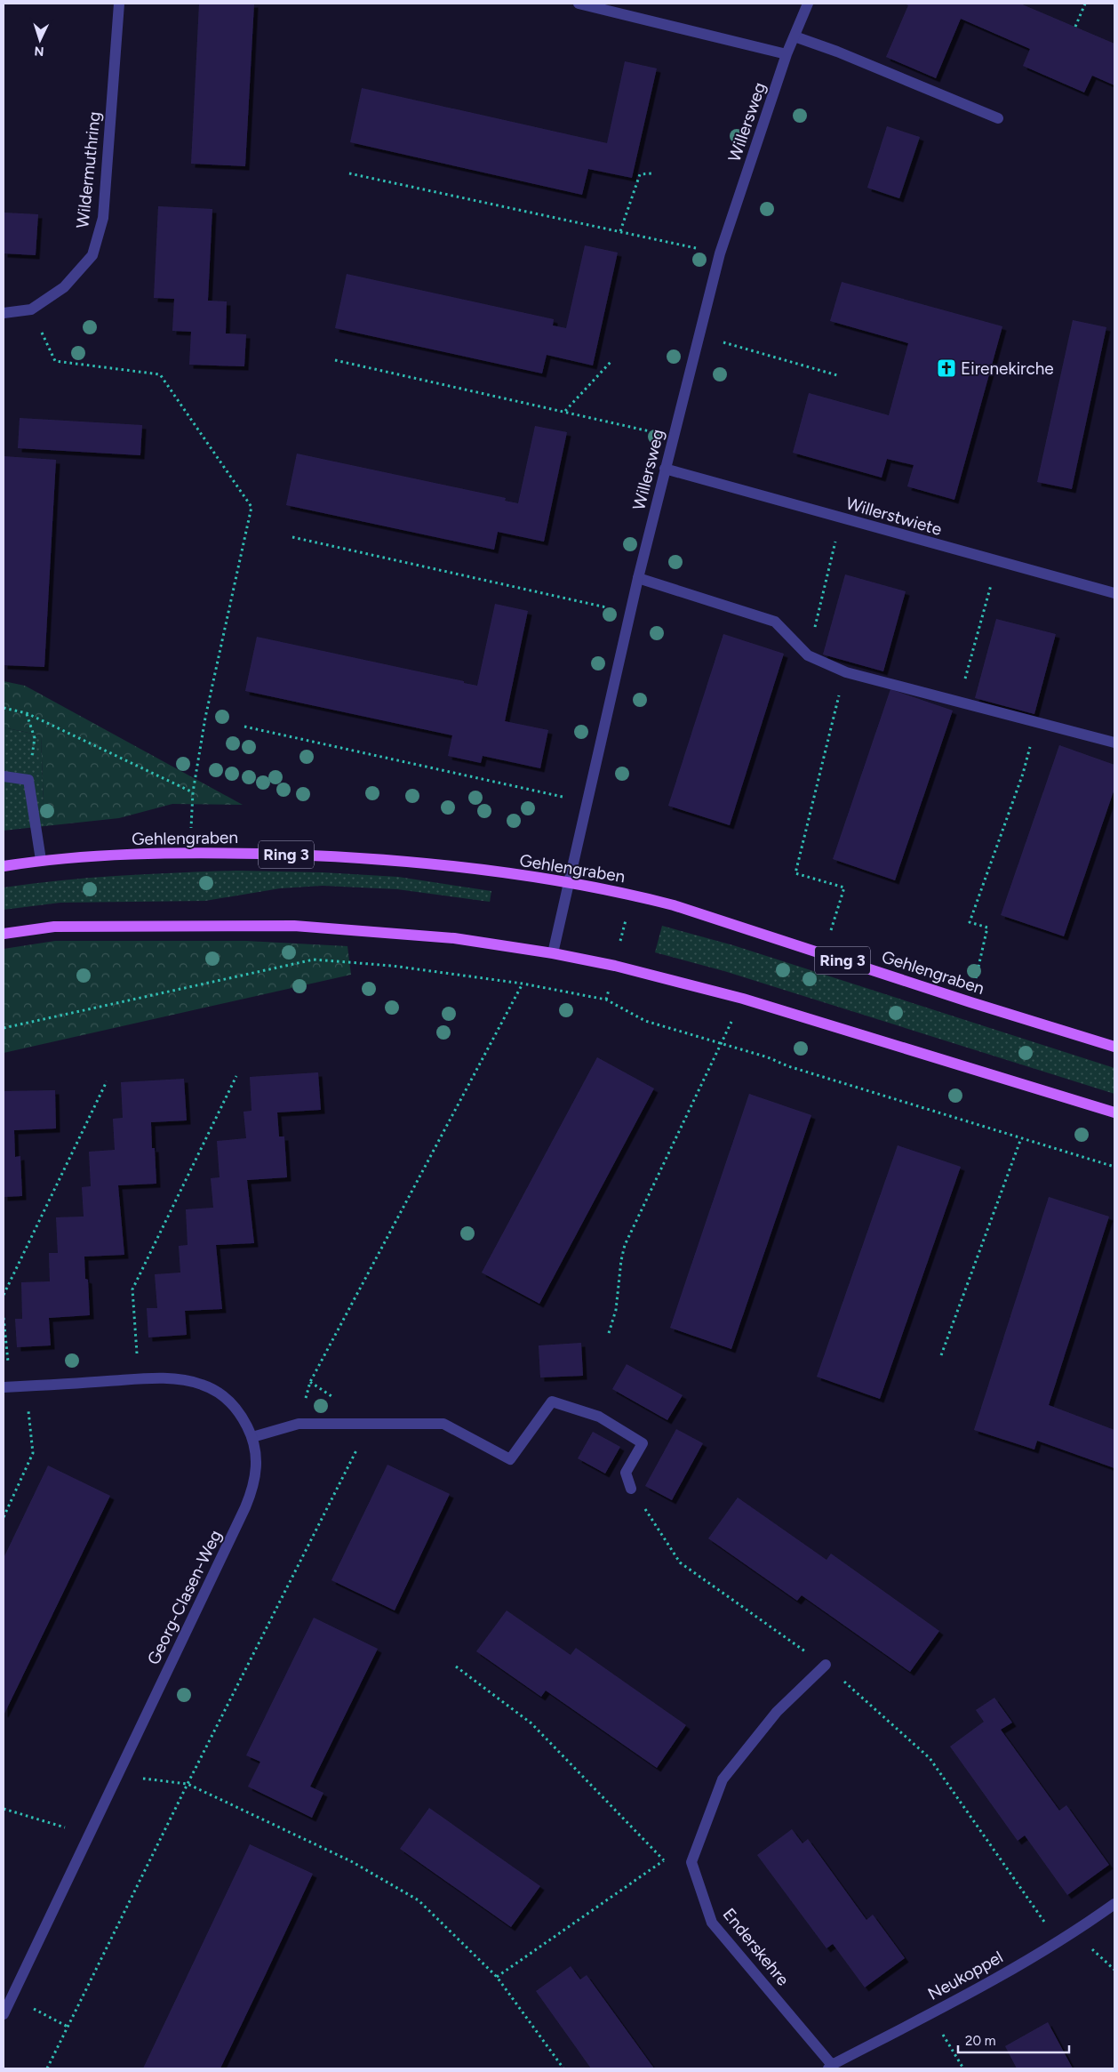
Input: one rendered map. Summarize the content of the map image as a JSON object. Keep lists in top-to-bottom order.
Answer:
{
  "streets": {
    "main road": ["Gehlengraben", "Ring 3"],
    "street": [
      "Willersweg",
      "Wildermuthring",
      "Willerstwiete",
      "Georg-Clasen-Weg",
      "Enderskehre",
      "Neukoppel"
    ]
  },
  "crossings": [
    ["Willersweg", "Willerstwiete"],
    ["Willersweg", "Gehlengraben"],
    ["Enderskehre", "Neukoppel"]
  ],
  "places": {
    "church": ["Eirenekirche"]
  },
  "scale_bar": "20 m",
  "north": "bottom"
}
